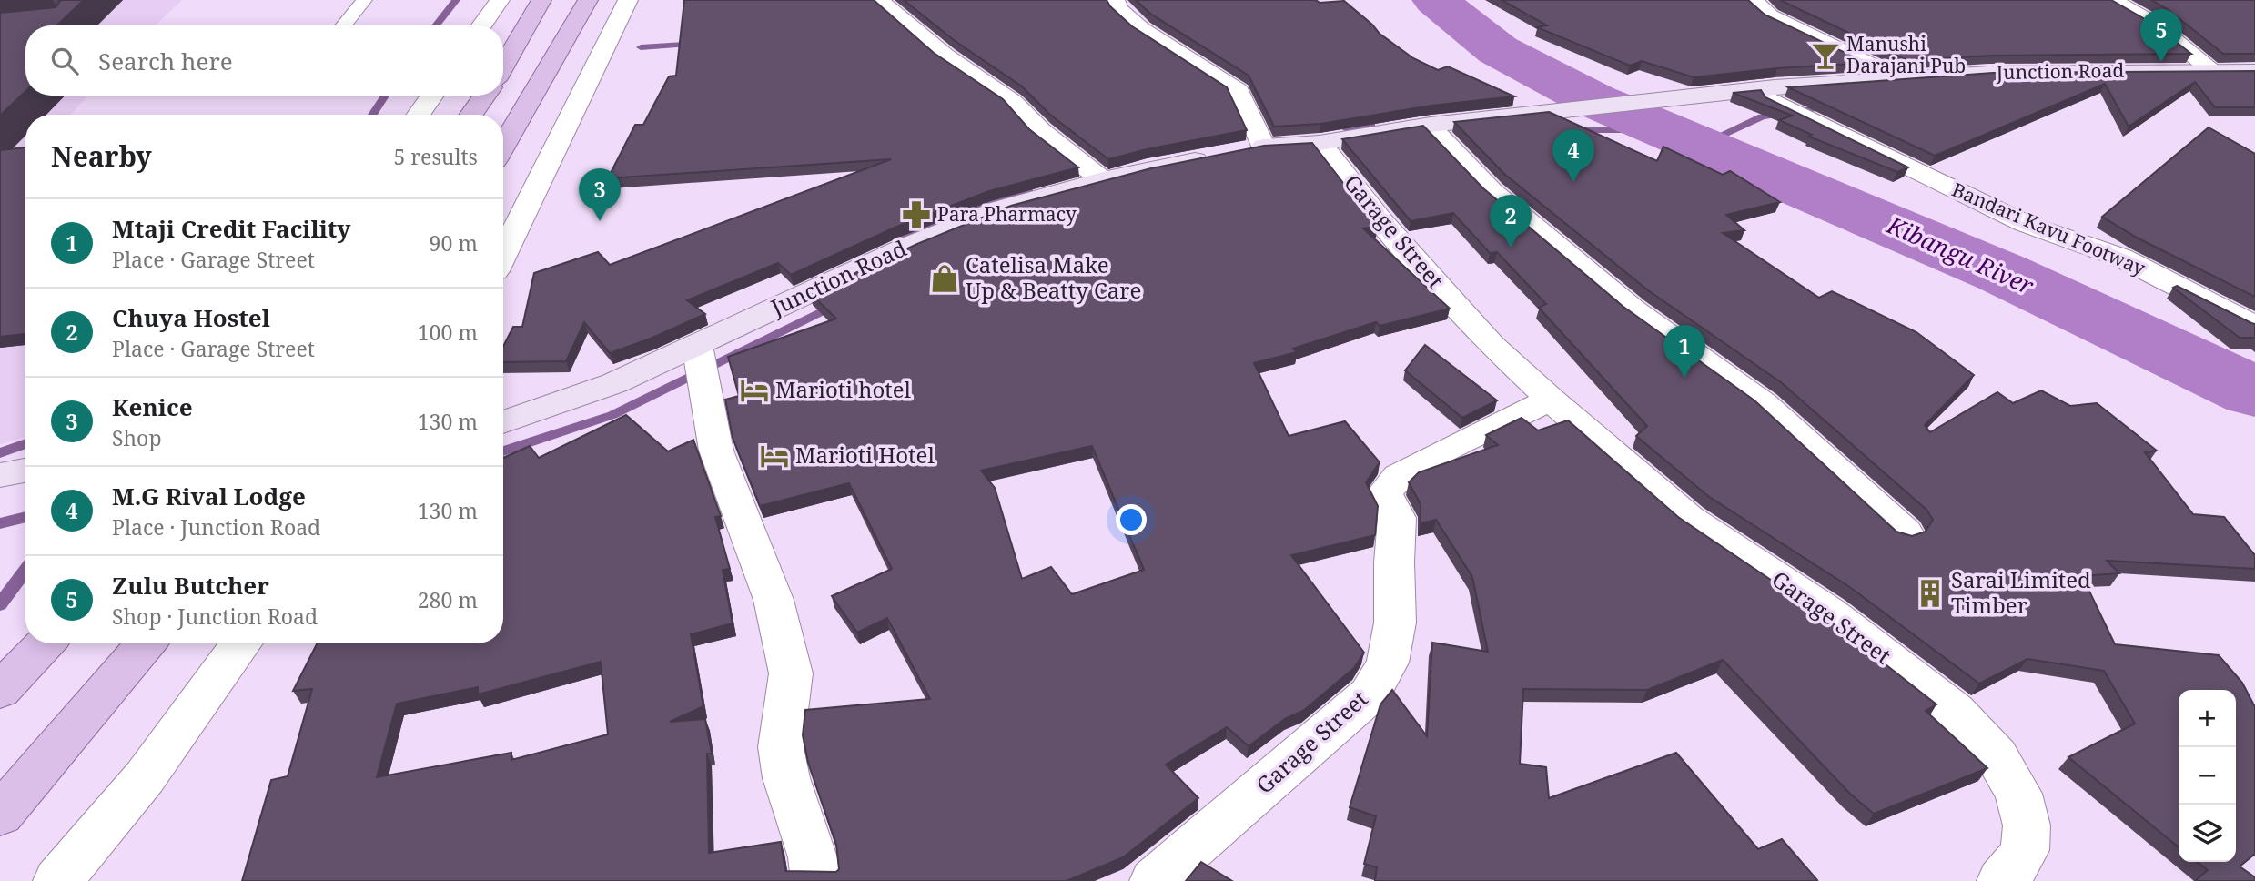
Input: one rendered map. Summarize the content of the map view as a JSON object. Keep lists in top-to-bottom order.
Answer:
{
  "streets": {
    "main road": ["Junction Road"],
    "street": ["Bandari Kavu Footway", "Garage Street"]
  },
  "crossings": [
    ["Junction Road", "Bandari Kavu Footway"],
    ["Junction Road", "Garage Street"]
  ],
  "water": ["Kibangu River"],
  "places": {
    "bar": ["Manushi Darajani Pub"],
    "pharmacy": ["Para Pharmacy"],
    "shop": ["Catelisa Make Up & Beatty Care"],
    "hotel": ["Marioti hotel", "Marioti Hotel"],
    "building": ["Sarai Limited Timber"]
  },
  "page": {
    "pins": [
      "5",
      "4",
      "3",
      "2",
      "1"
    ],
    "search": "Search here",
    "heading": ["Nearby", "5 results"],
    "list": [
      {
        "mark": "1",
        "name": "Mtaji Credit Facility",
        "note": "Place · Garage Street",
        "value": "90 m"
      },
      {
        "mark": "2",
        "name": "Chuya Hostel",
        "note": "Place · Garage Street",
        "value": "100 m"
      },
      {
        "mark": "3",
        "name": "Kenice",
        "note": "Shop",
        "value": "130 m"
      },
      {
        "mark": "4",
        "name": "M.G Rival Lodge",
        "note": "Place · Junction Road",
        "value": "130 m"
      },
      {
        "mark": "5",
        "name": "Zulu Butcher",
        "note": "Shop · Junction Road",
        "value": "280 m"
      }
    ],
    "map_buttons": ["+", "−"]
  }
}
